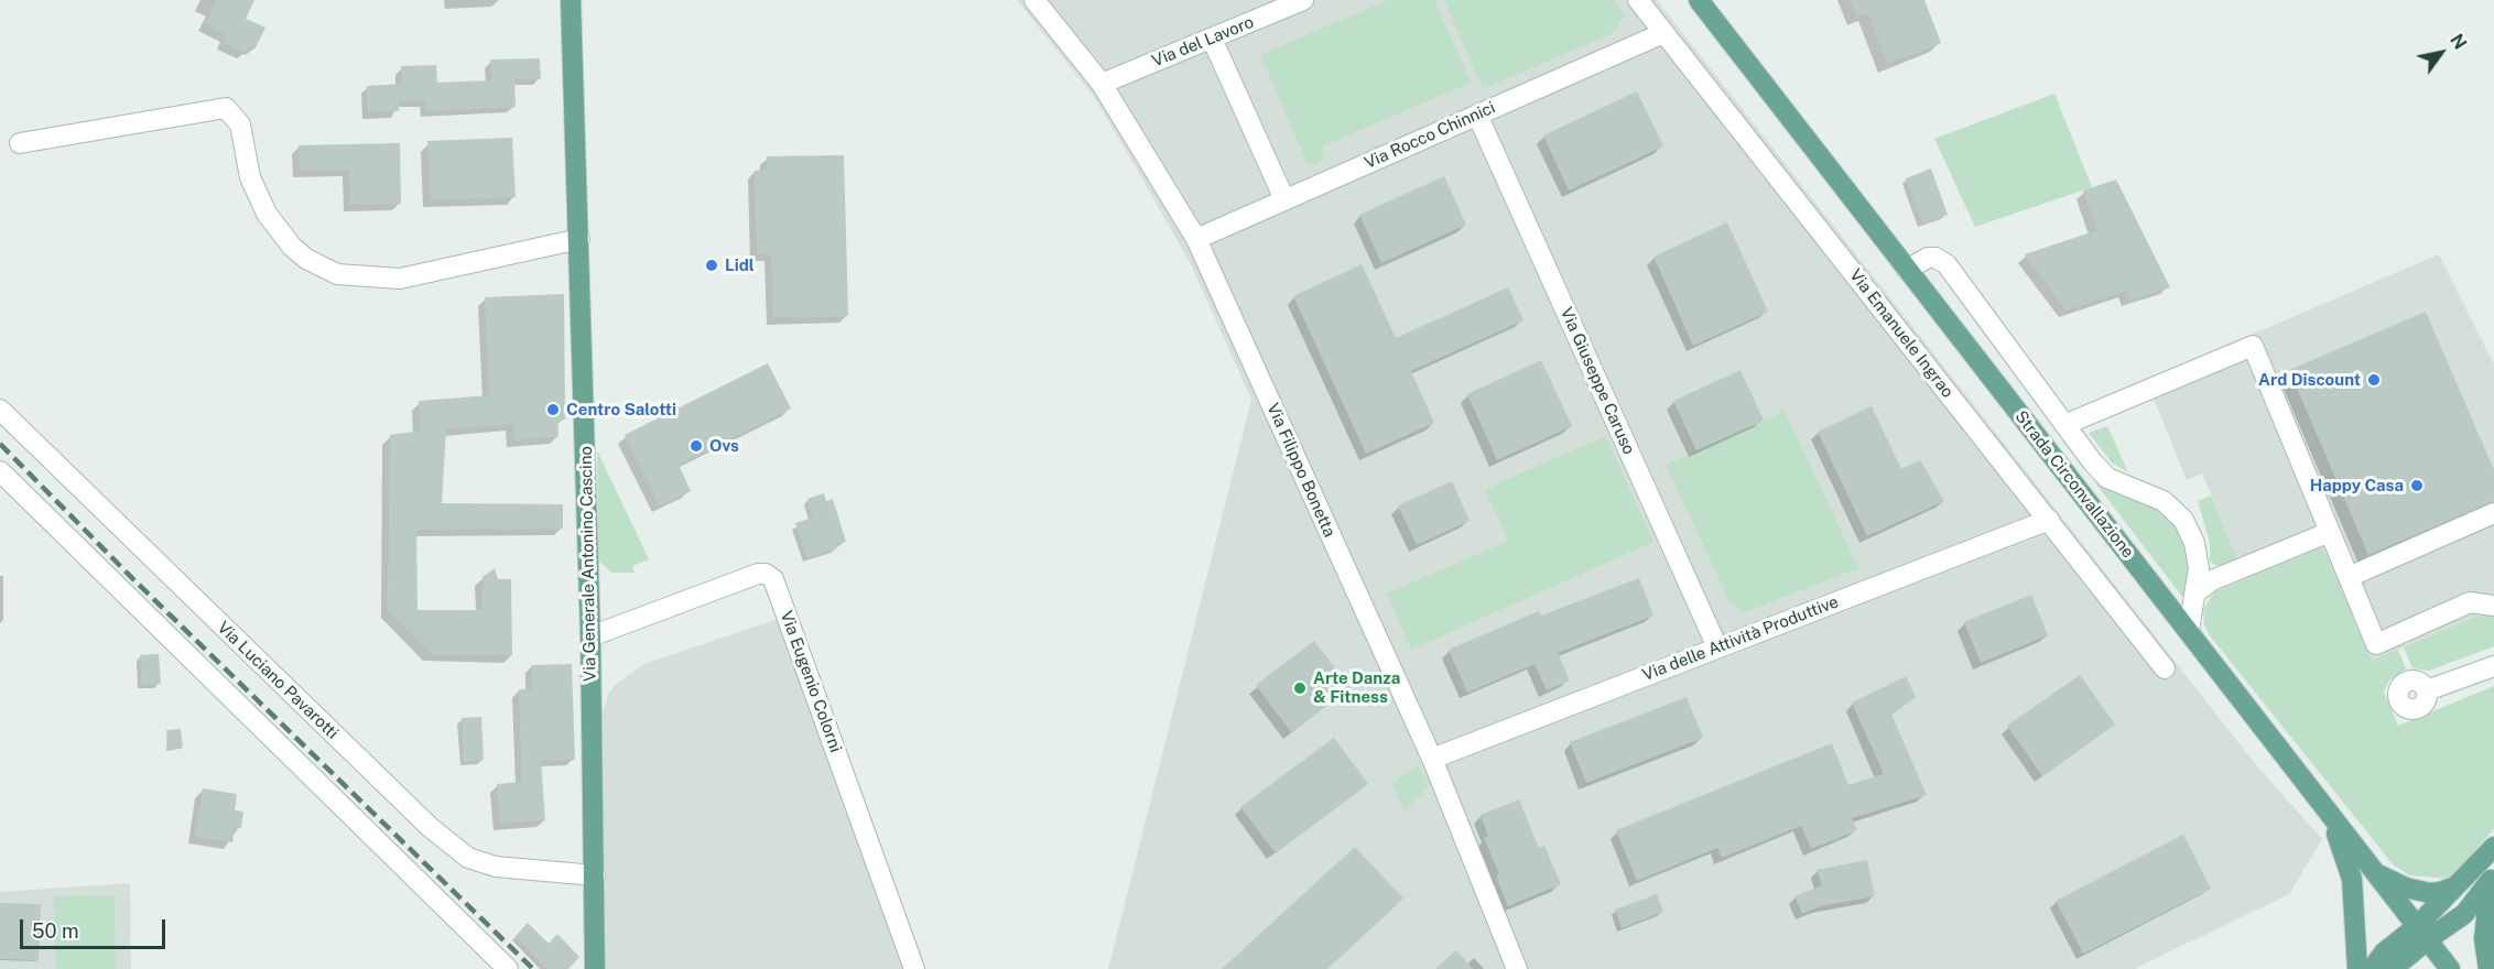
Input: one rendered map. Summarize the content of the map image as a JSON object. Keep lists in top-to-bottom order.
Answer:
{
  "streets": {
    "main road": ["Strada Circonvallazione", "Via Generale Antonino Cascino"],
    "street": [
      "Via del Lavoro",
      "Via Rocco Chinnici",
      "Via Emanuele Ingrao",
      "Via Giuseppe Caruso",
      "Via Filippo Bonetta",
      "Via delle Attività Produttive",
      "Via Luciano Pavarotti",
      "Via Eugenio Colorni"
    ]
  },
  "crossings": [
    ["Via del Lavoro", "Via Filippo Bonetta"],
    ["Via Rocco Chinnici", "Via Emanuele Ingrao"],
    ["Via Rocco Chinnici", "Via Giuseppe Caruso"],
    ["Via Rocco Chinnici", "Via Filippo Bonetta"],
    ["Via Emanuele Ingrao", "Via delle Attività Produttive"],
    ["Via Giuseppe Caruso", "Via delle Attività Produttive"],
    ["Via Filippo Bonetta", "Via delle Attività Produttive"],
    ["Via Generale Antonino Cascino", "Via Luciano Pavarotti"],
    ["Via Generale Antonino Cascino", "Via Eugenio Colorni"]
  ],
  "places": [
    "Lidl",
    "Ard Discount",
    "Centro Salotti",
    "Ovs",
    "Happy Casa",
    "Arte Danza & Fitness"
  ],
  "scale_bar": "50 m",
  "north": "top right"
}
